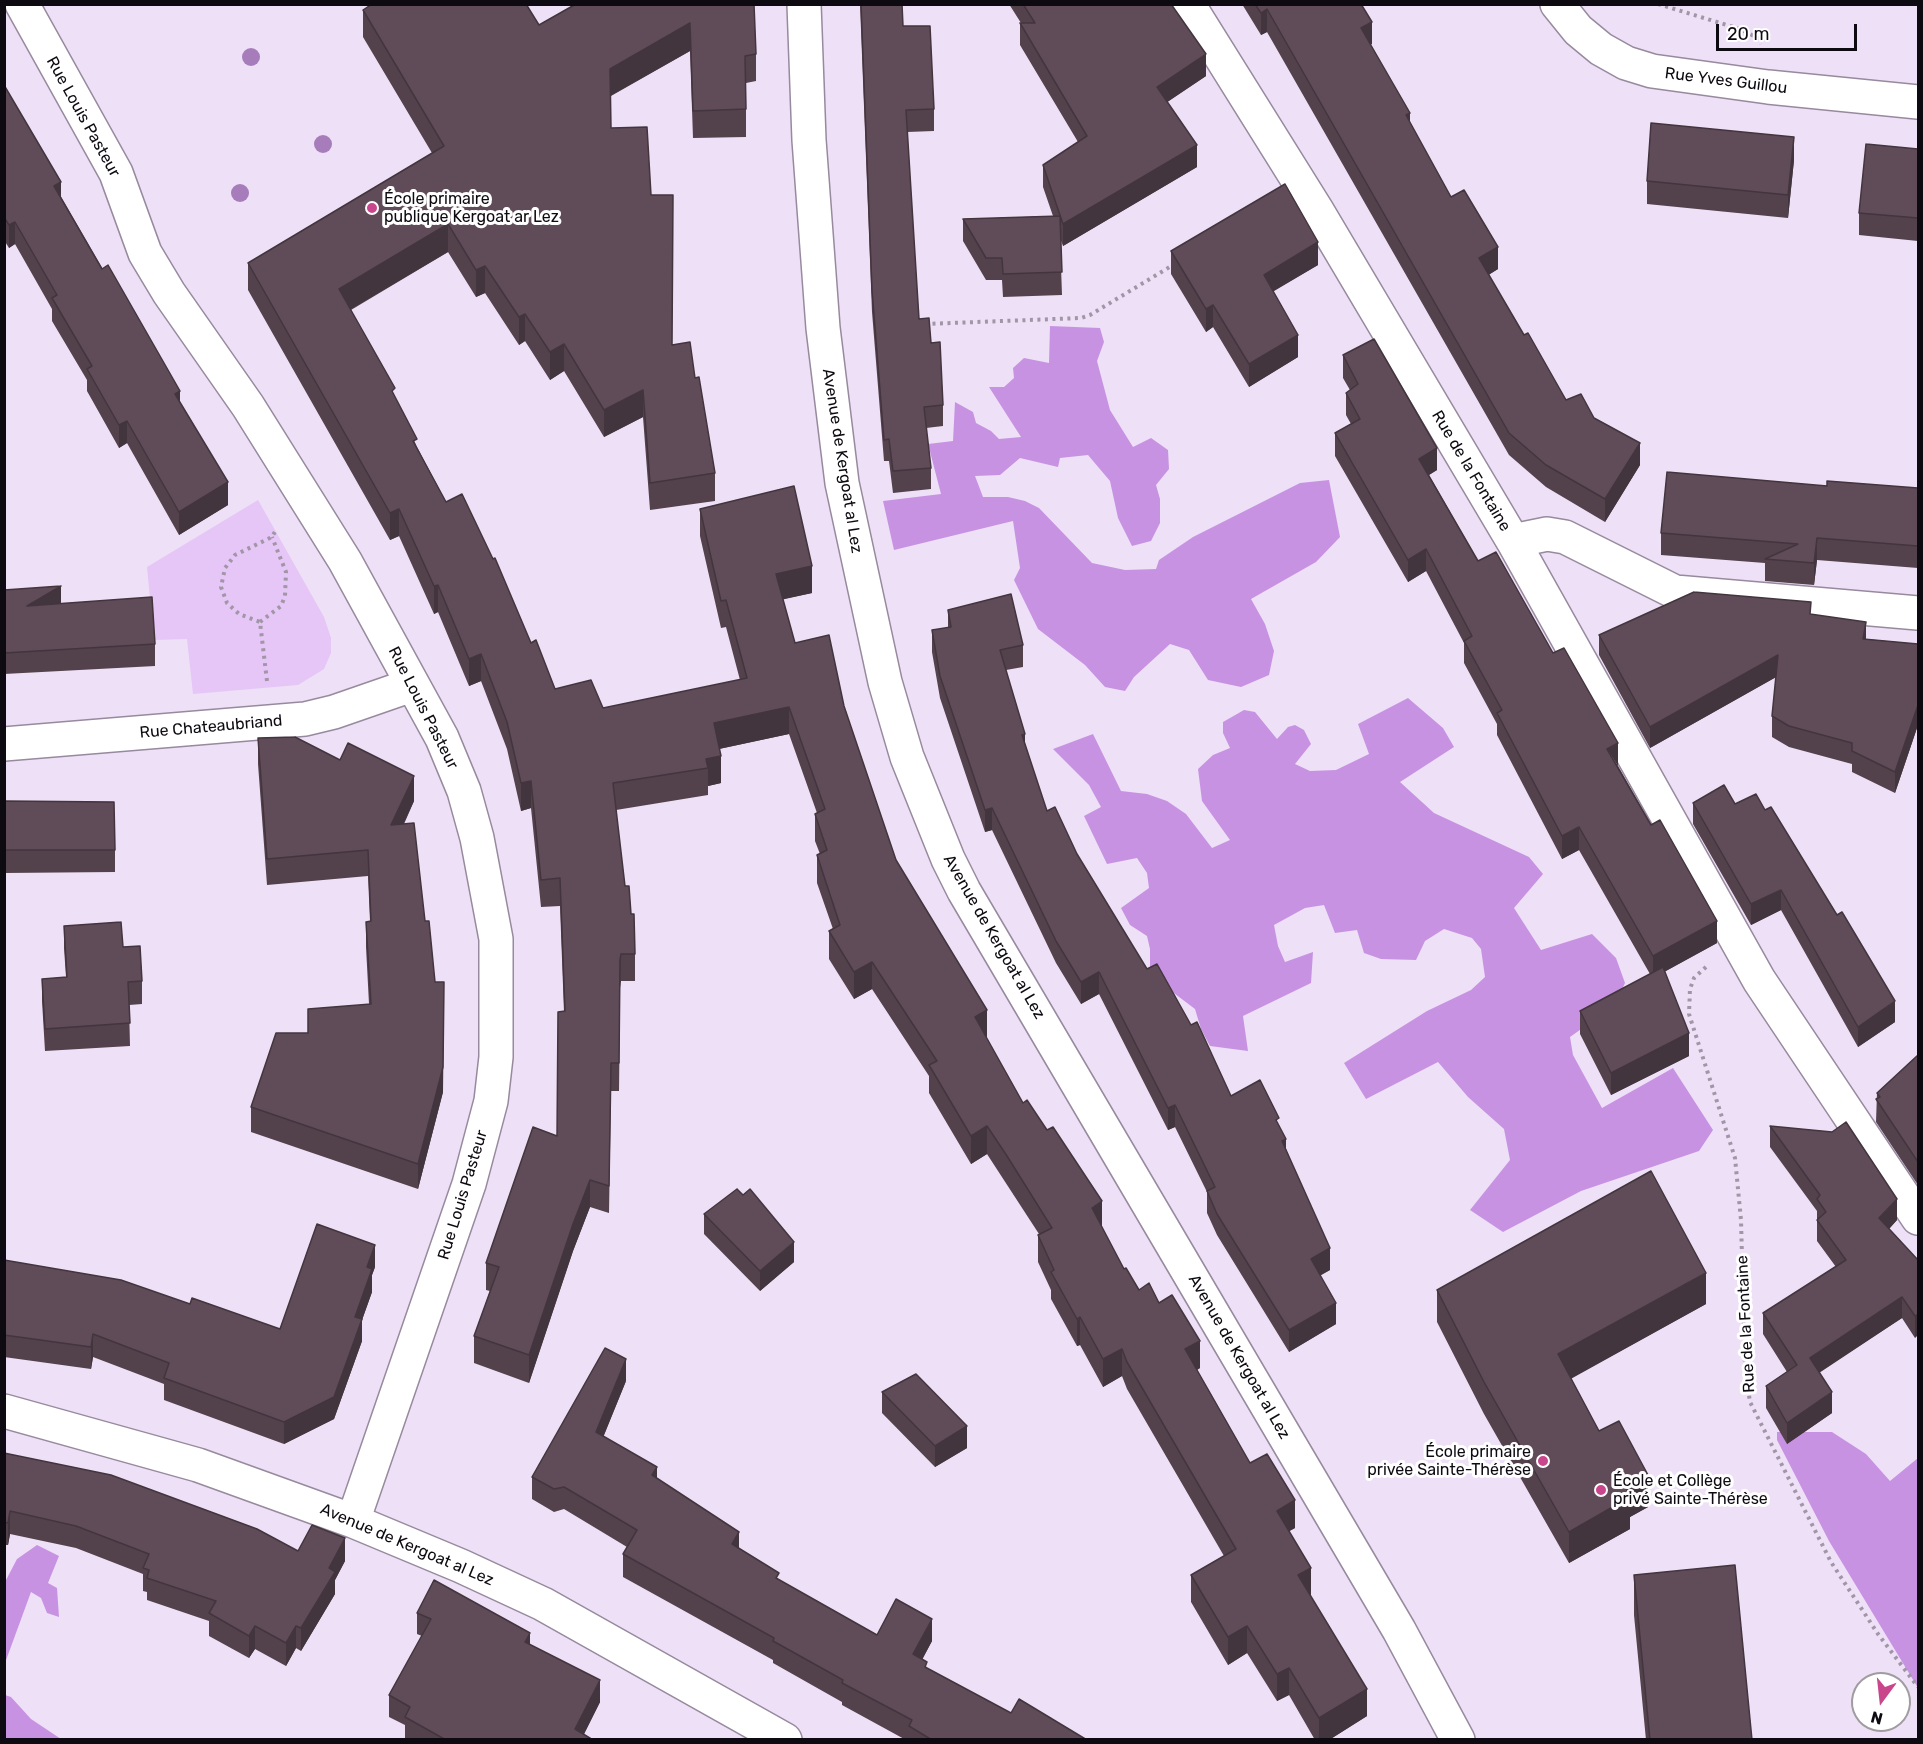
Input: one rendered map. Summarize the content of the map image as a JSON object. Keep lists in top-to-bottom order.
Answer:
{
  "streets": {
    "street": [
      "Rue Yves Guillou",
      "Rue Louis Pasteur",
      "Avenue de Kergoat al Lez",
      "Rue de la Fontaine",
      "Rue Chateaubriand"
    ]
  },
  "crossings": [
    ["Rue Louis Pasteur", "Avenue de Kergoat al Lez"],
    ["Rue Louis Pasteur", "Rue Chateaubriand"]
  ],
  "places": ["École primaire publique Kergoat ar Lez", "École primaire privée Sainte-Thérèse", "École et Collège privé Sainte-Thérèse"],
  "scale_bar": "20 m",
  "north": "bottom"
}
